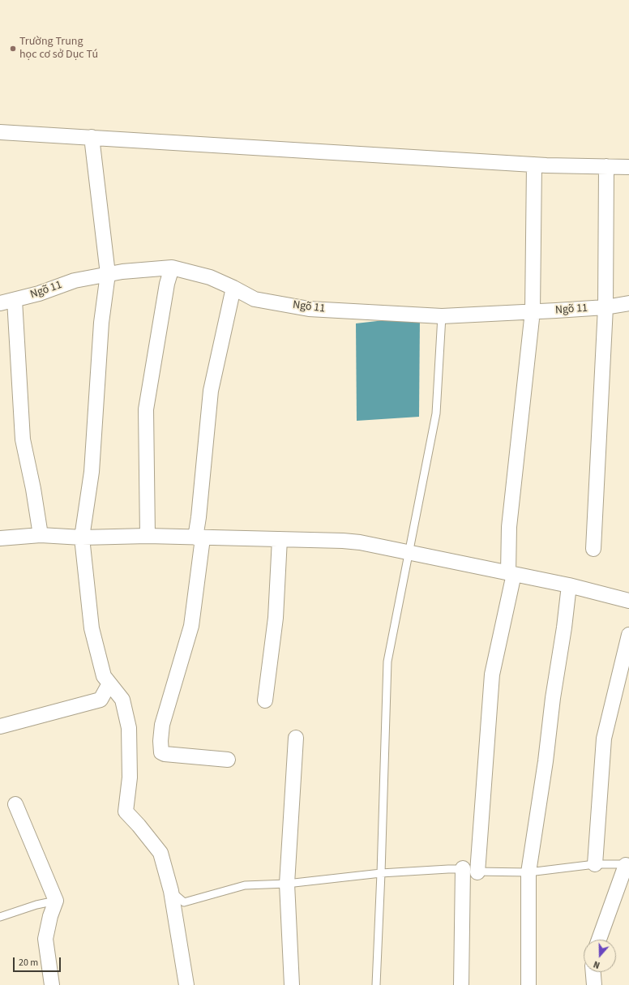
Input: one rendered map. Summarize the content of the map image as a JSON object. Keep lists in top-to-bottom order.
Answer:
{
  "streets": {
    "street": ["Ngõ 11"]
  },
  "places": ["Trường Trung học cơ sở Dục Tú"],
  "scale_bar": "20 m",
  "north": "bottom"
}
